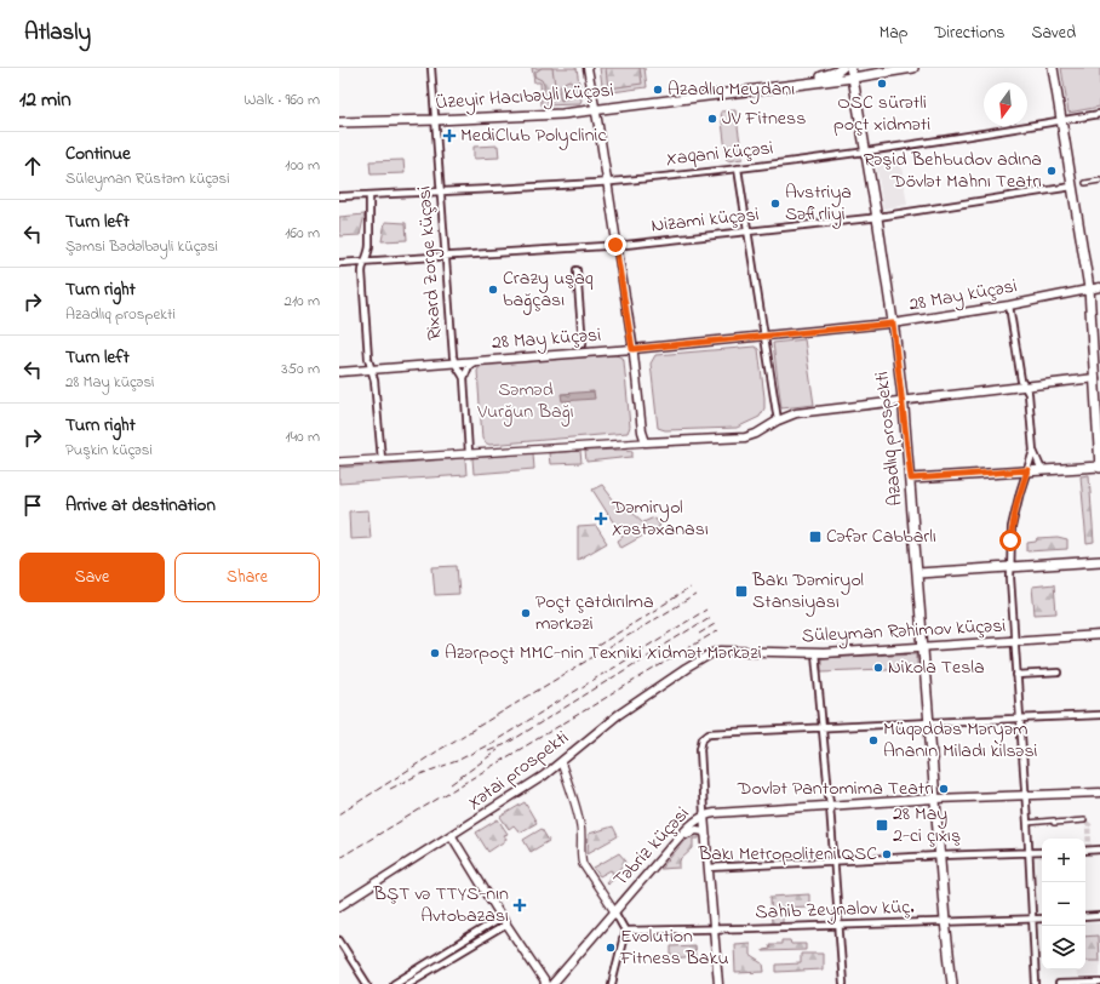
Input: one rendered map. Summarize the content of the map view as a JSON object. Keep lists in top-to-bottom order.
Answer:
{
  "streets": {
    "main road": [
      "Üzeyir Hacıbəyli küçəsi",
      "28 May küçəsi",
      "Azadlıq prospekti",
      "Süleyman Rəhimov küçəsi",
      "Xətai prospekti",
      "Təbriz küçəsi"
    ],
    "street": [
      "Xaqani küçəsi",
      "Nizami küçəsi",
      "Rixard Zorge küçəsi",
      "Sahib Zeynalov küç."
    ]
  },
  "crossings": [
    ["Üzeyir Hacıbəyli küçəsi", "Rixard Zorge küçəsi"],
    ["Üzeyir Hacıbəyli küçəsi", "Azadlıq prospekti"],
    ["Xaqani küçəsi", "Rixard Zorge küçəsi"],
    ["Xaqani küçəsi", "Azadlıq prospekti"],
    ["Nizami küçəsi", "Rixard Zorge küçəsi"],
    ["Nizami küçəsi", "Azadlıq prospekti"],
    ["Rixard Zorge küçəsi", "28 May küçəsi"],
    ["28 May küçəsi", "Azadlıq prospekti"],
    ["Azadlıq prospekti", "Süleyman Rəhimov küçəsi"],
    ["Azadlıq prospekti", "Sahib Zeynalov küç."],
    ["Süleyman Rəhimov küçəsi", "Xətai prospekti"]
  ],
  "parks": ["Səməd Vurğun Bağı"],
  "places": {
    "other": [
      "OSC sürətli poçt xidməti",
      "Azadlıq Meydanı",
      "JV Fitness",
      "Rəşid Behbudov adına Dövlət Mahnı Teatrı",
      "Avstriya Səfirliyi",
      "Crazy uşaq bağçası",
      "Poçt çatdırılma mərkəzi",
      "Azərpoçt MMC-nin Texniki Xidmət Mərkəzi",
      "Nikola Tesla",
      "Müqəddəs Məryəm Ananın Miladı kilsəsi",
      "Dovlət Pantomima Teatrı",
      "Bakı Metropoliteni QSC",
      "Evolution Fitness Baku"
    ],
    "health": ["MediClub Polyclinic", "Dəmiryol Xəstəxanası", "BŞT və TTYS-nın Avtobazası"],
    "transit": ["Cəfər Cabbarlı", "Bakı Dəmiryol Stansiyası", "28 May 2-ci çıxış"]
  },
  "north": "bottom",
  "page": {
    "header": "Atlasly",
    "nav": ["Map", "Directions", "Saved"],
    "heading": ["12 min", "Walk · 960 m"],
    "list": [
      ["Continue", "Süleyman Rüstəm küçəsi", "100 m"],
      ["Turn left", "Şəmsi Bədəlbəyli küçəsi", "160 m"],
      ["Turn right", "Azadlıq prospekti", "210 m"],
      ["Turn left", "28 May küçəsi", "350 m"],
      ["Turn right", "Puşkin küçəsi", "140 m"],
      "Arrive at destination"
    ],
    "buttons": ["Save", "Share"],
    "map_buttons": ["+", "−"]
  }
}
